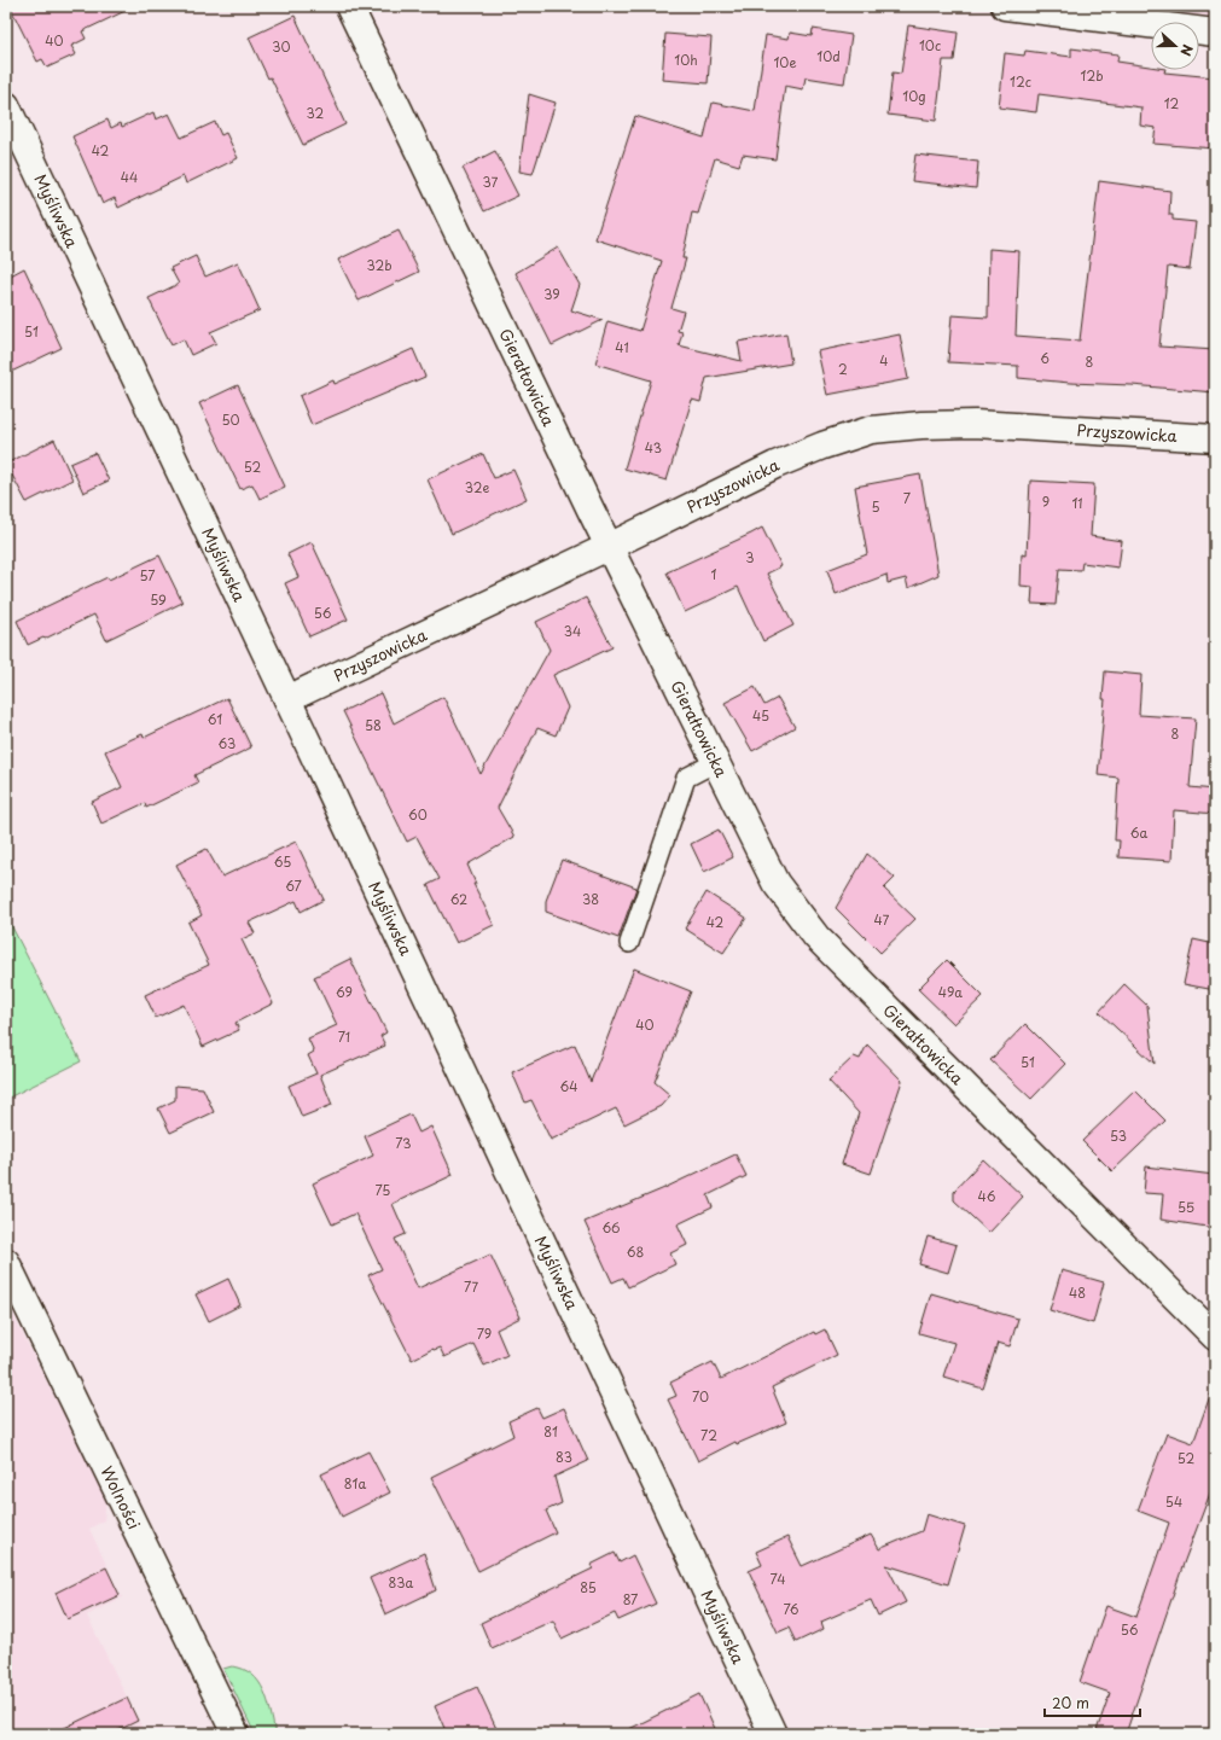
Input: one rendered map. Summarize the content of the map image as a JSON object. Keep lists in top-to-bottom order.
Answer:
{
  "streets": {
    "street": [
      "Myśliwska",
      "Gierałtowicka",
      "Przyszowicka",
      "Wolności"
    ]
  },
  "crossings": [
    ["Myśliwska", "Przyszowicka"],
    ["Gierałtowicka", "Przyszowicka"]
  ],
  "house_numbers": [
    "40",
    "10c",
    "30",
    "10d",
    "10h",
    "10e",
    "12b",
    "12c",
    "10g",
    "12",
    "32",
    "42",
    "44",
    "37",
    "32b",
    "39",
    "51",
    "41",
    "6",
    "4",
    "8",
    "2",
    "50",
    "43",
    "52",
    "32e",
    "7",
    "9",
    "11",
    "5",
    "3",
    "1",
    "57",
    "59",
    "56",
    "34",
    "45",
    "61",
    "58",
    "8",
    "63",
    "60",
    "6a",
    "65",
    "67",
    "62",
    "38",
    "47",
    "42",
    "69",
    "49a",
    "40",
    "71",
    "51",
    "64",
    "53",
    "73",
    "75",
    "46",
    "55",
    "66",
    "68",
    "77",
    "48",
    "79",
    "70",
    "81",
    "72",
    "83",
    "52",
    "81a",
    "54",
    "74",
    "83a",
    "85",
    "87",
    "76",
    "56"
  ],
  "scale_bar": "20 m",
  "north": "right"
}
